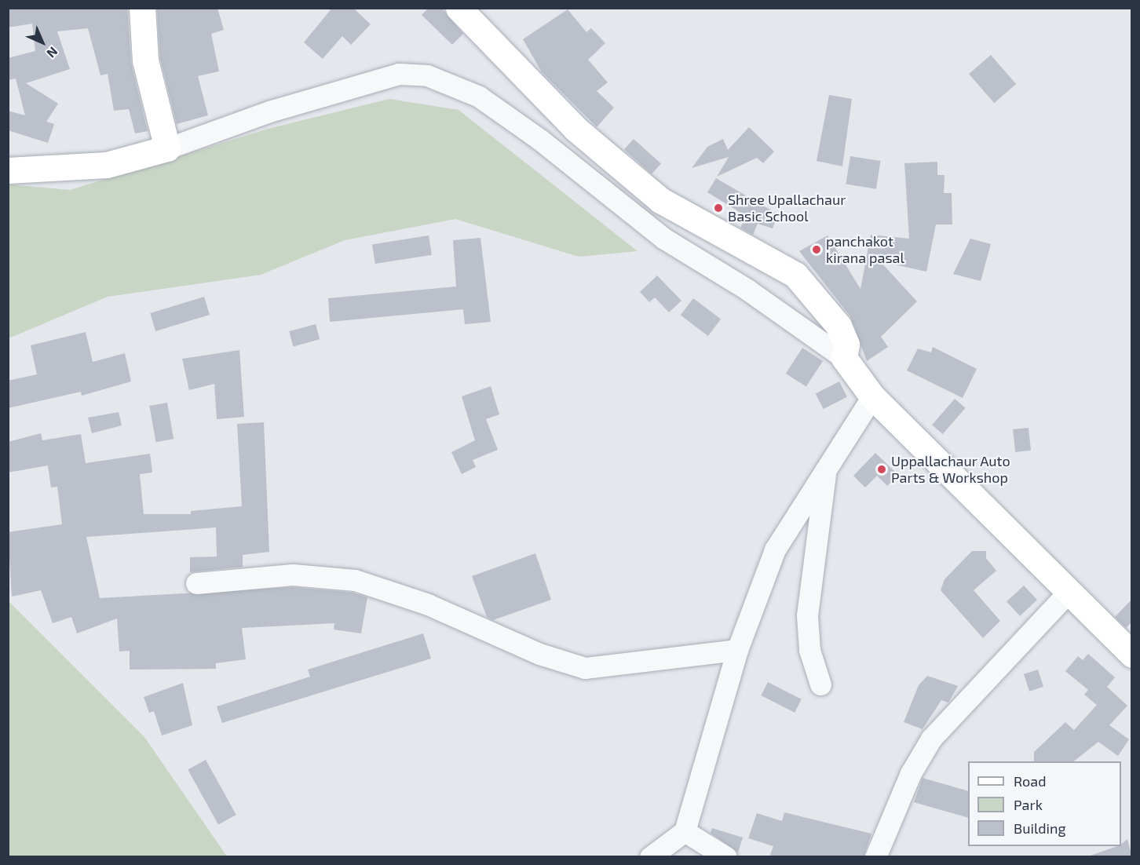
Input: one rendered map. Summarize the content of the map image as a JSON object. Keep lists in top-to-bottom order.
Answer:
{
  "places": ["Shree Upallachaur Basic School", "panchakot kirana pasal", "Uppallachaur Auto Parts & Workshop"],
  "legend": ["Road", "Park", "Building"],
  "north": "bottom right"
}
